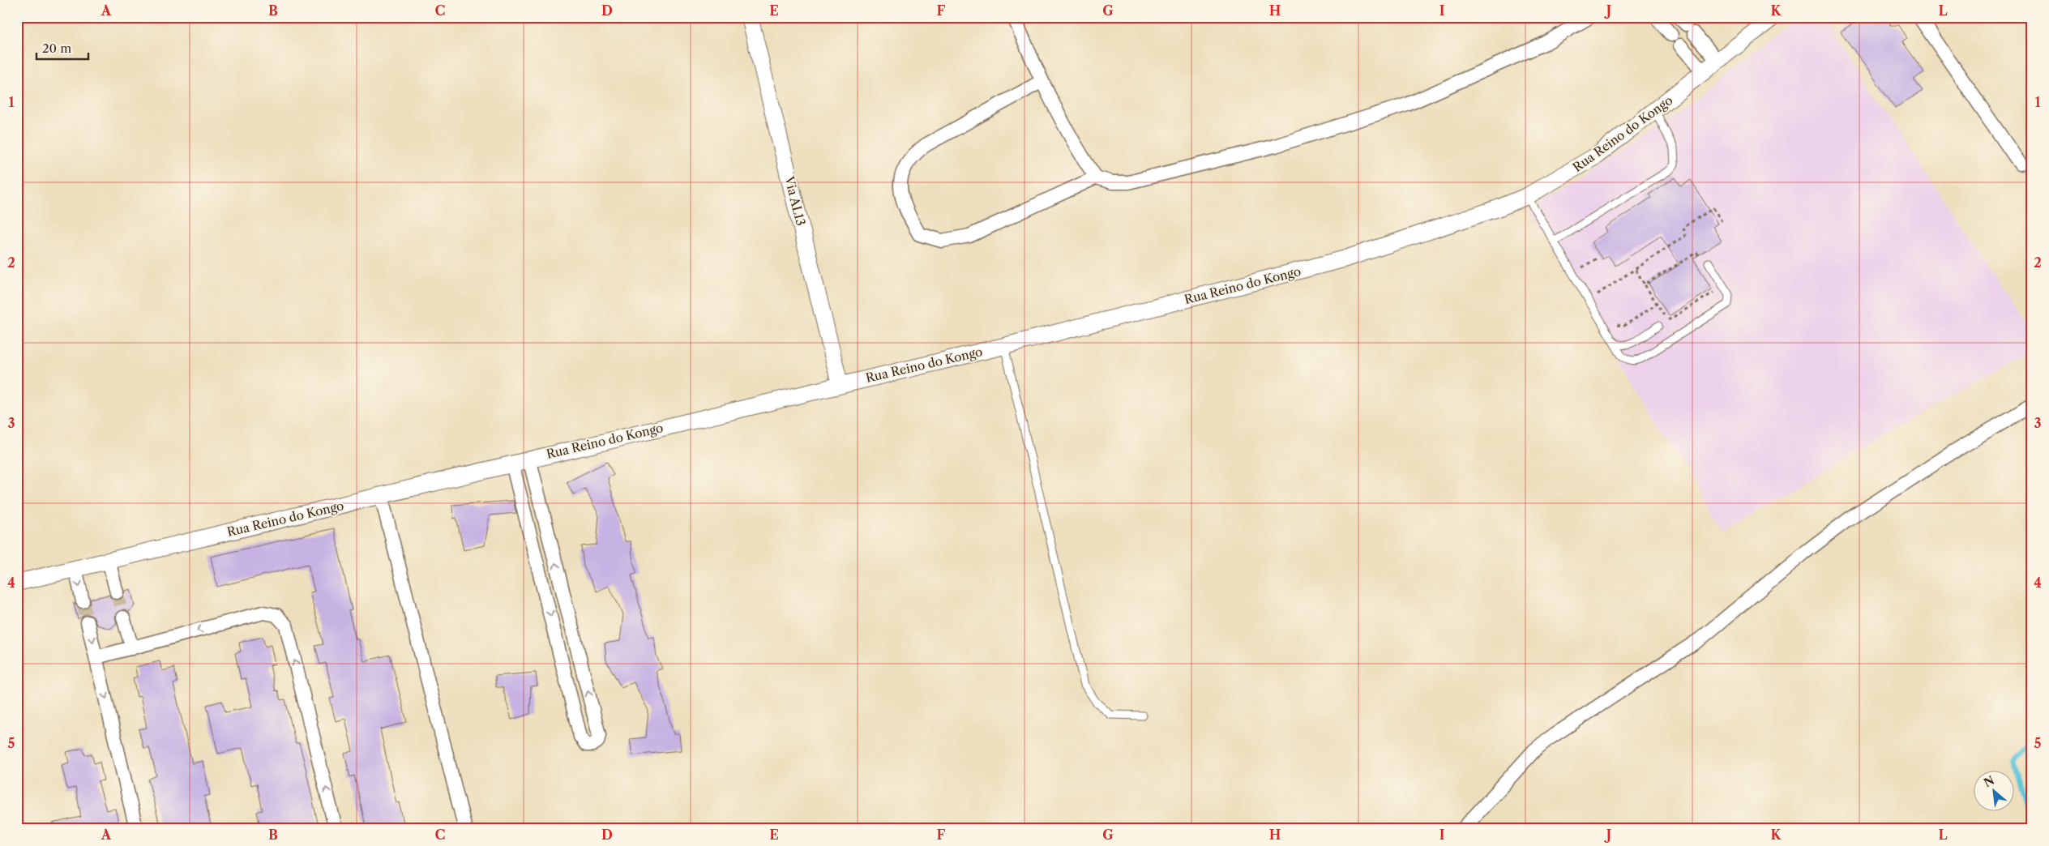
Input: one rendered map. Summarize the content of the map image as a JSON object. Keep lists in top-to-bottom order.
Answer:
{
  "streets": {
    "street": ["Rua Reino do Kongo", "Via AL13"]
  },
  "crossings": [
    ["Rua Reino do Kongo", "Via AL13"]
  ],
  "scale_bar": "20 m",
  "north": "top left",
  "grid": {
    "columns": [
      "A",
      "B",
      "C",
      "D",
      "E",
      "F",
      "G",
      "H",
      "I",
      "J",
      "K",
      "L"
    ],
    "rows": [
      "1",
      "2",
      "3",
      "4",
      "5"
    ]
  }
}
